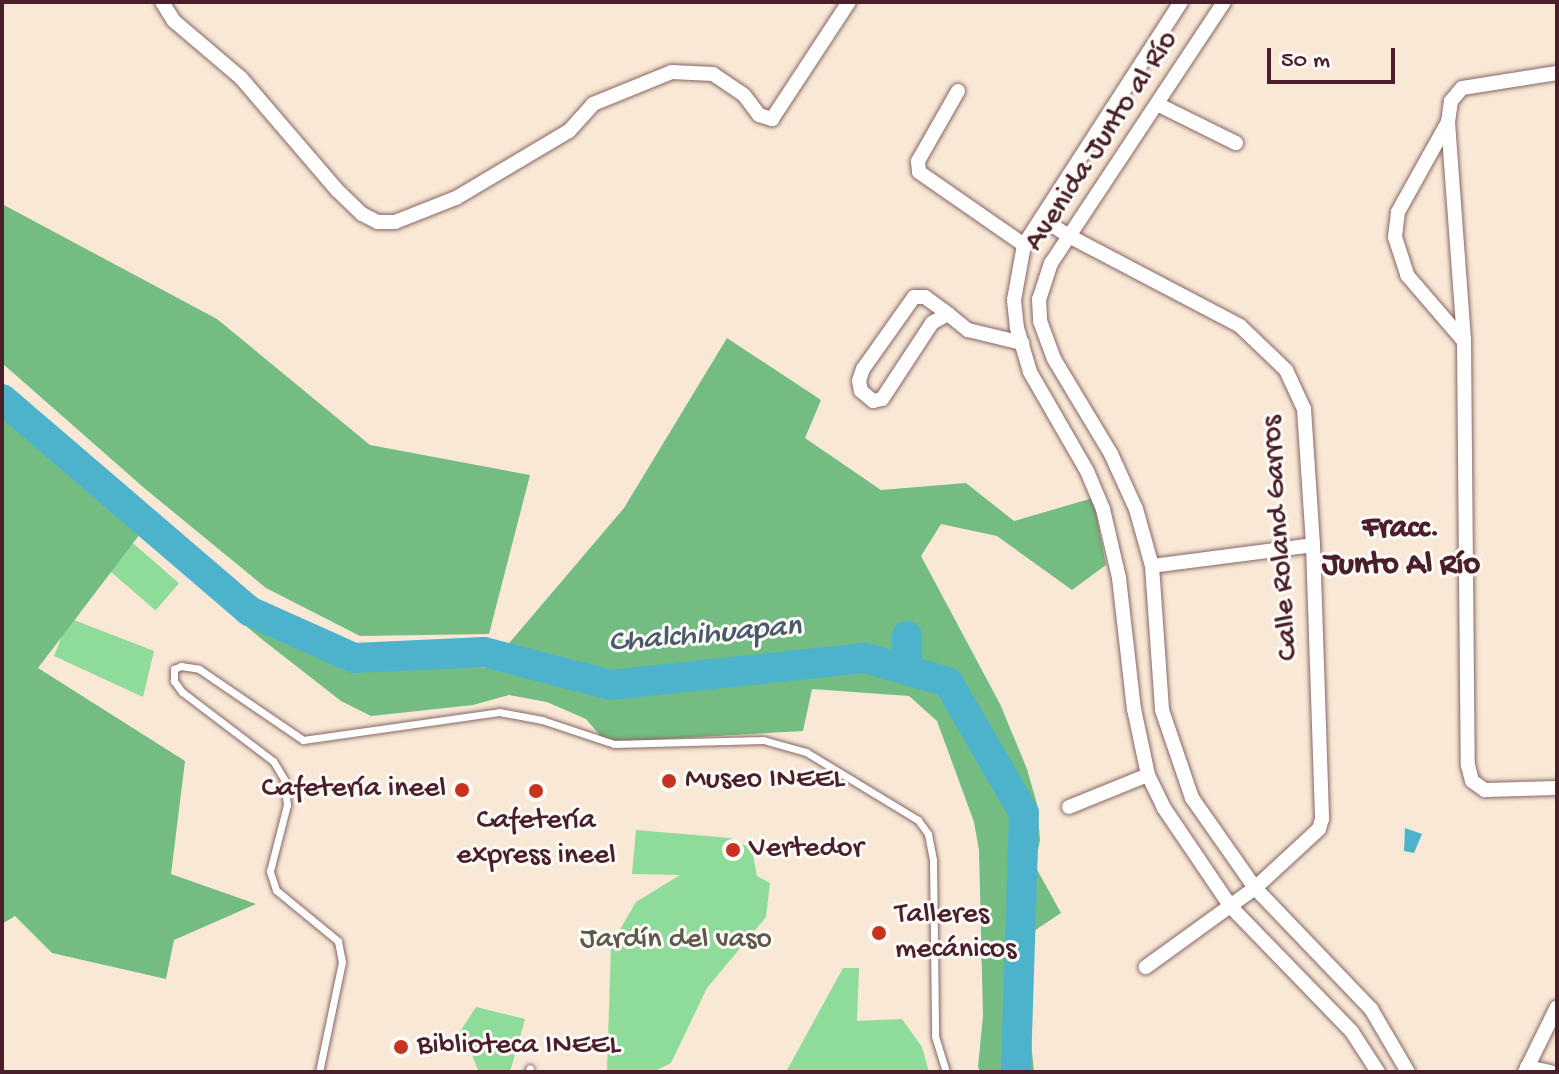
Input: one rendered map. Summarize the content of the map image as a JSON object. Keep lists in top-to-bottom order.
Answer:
{
  "streets": {
    "street": ["Avenida Junto al Río", "Calle Roland Garros"]
  },
  "crossings": [
    ["Avenida Junto al Río", "Calle Roland Garros"]
  ],
  "districts": ["Fracc. Junto Al Río"],
  "water": ["Chalchihuapan"],
  "parks": ["Jardín del vaso"],
  "places": [
    "Museo INEEL",
    "Cafetería ineel",
    "Cafetería express ineel",
    "Vertedor",
    "Talleres mecánicos",
    "Biblioteca INEEL"
  ],
  "scale_bar": "50 m"
}
